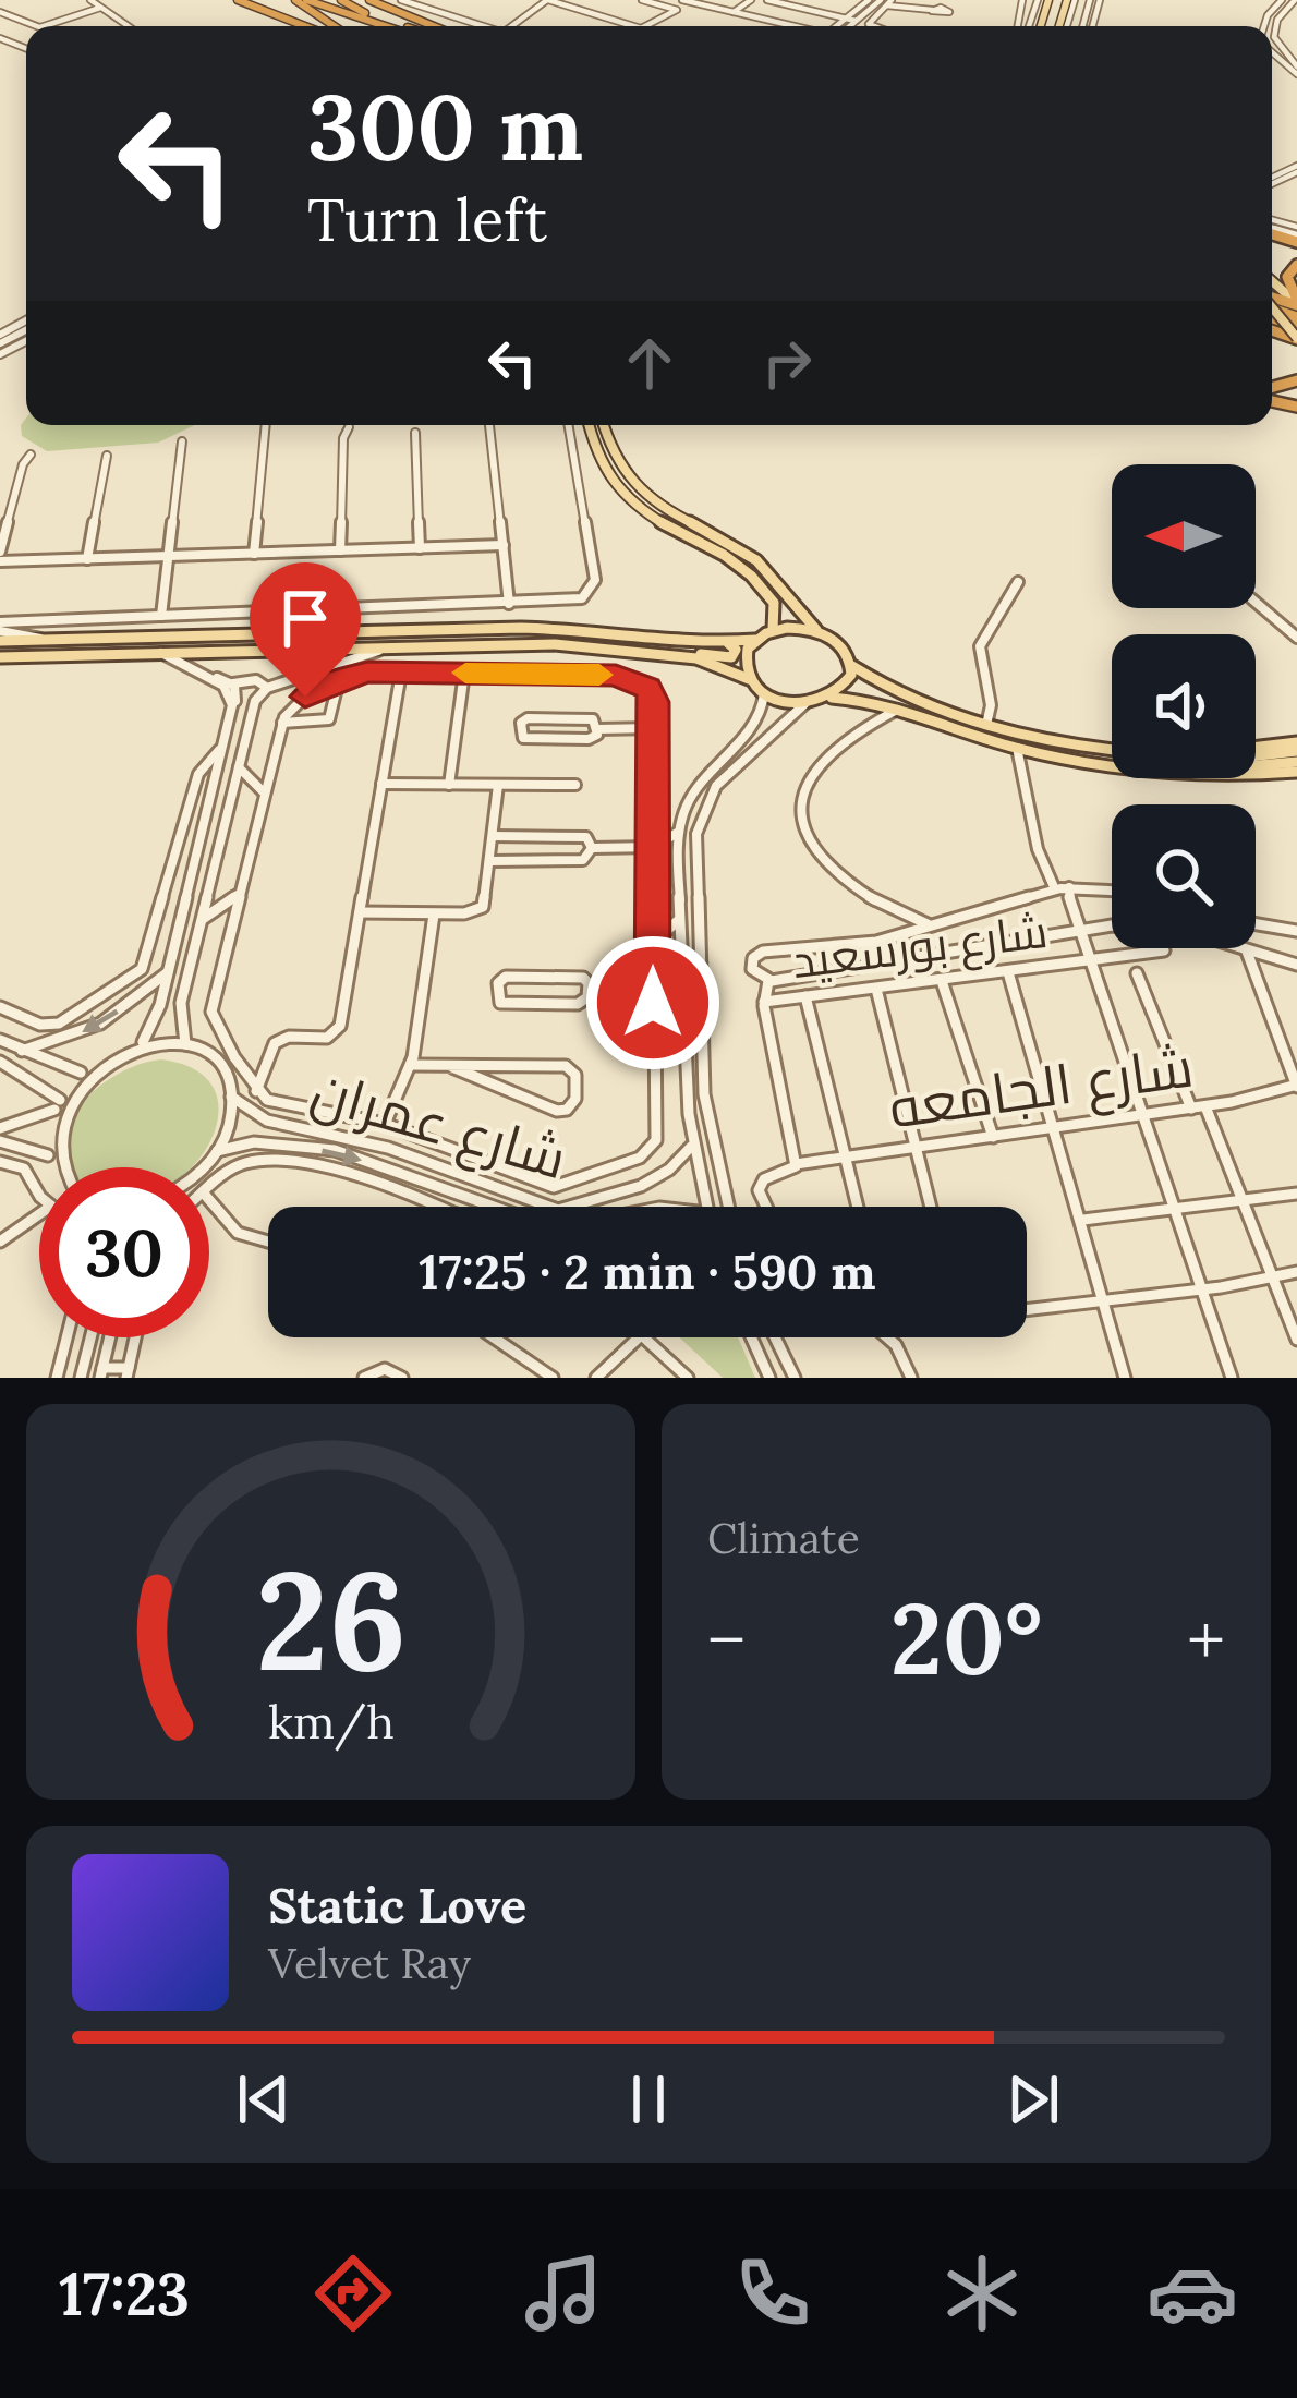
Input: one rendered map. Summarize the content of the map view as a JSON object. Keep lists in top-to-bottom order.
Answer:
{
  "streets": {
    "street": ["شارع بورسعيد", "شارع الجامعه", "شارع عمران"]
  },
  "north": "left",
  "page": {
    "turn": ["300 m", "Turn left"],
    "limit": "30",
    "trip": "17:25 · 2 min · 590 m",
    "tile": "Climate",
    "heat": ["−", "20°", "+"],
    "song": ["Static Love", "Velvet Ray"],
    "tabs": "17:23",
    "gauge": ["26", "km/h"]
  }
}
